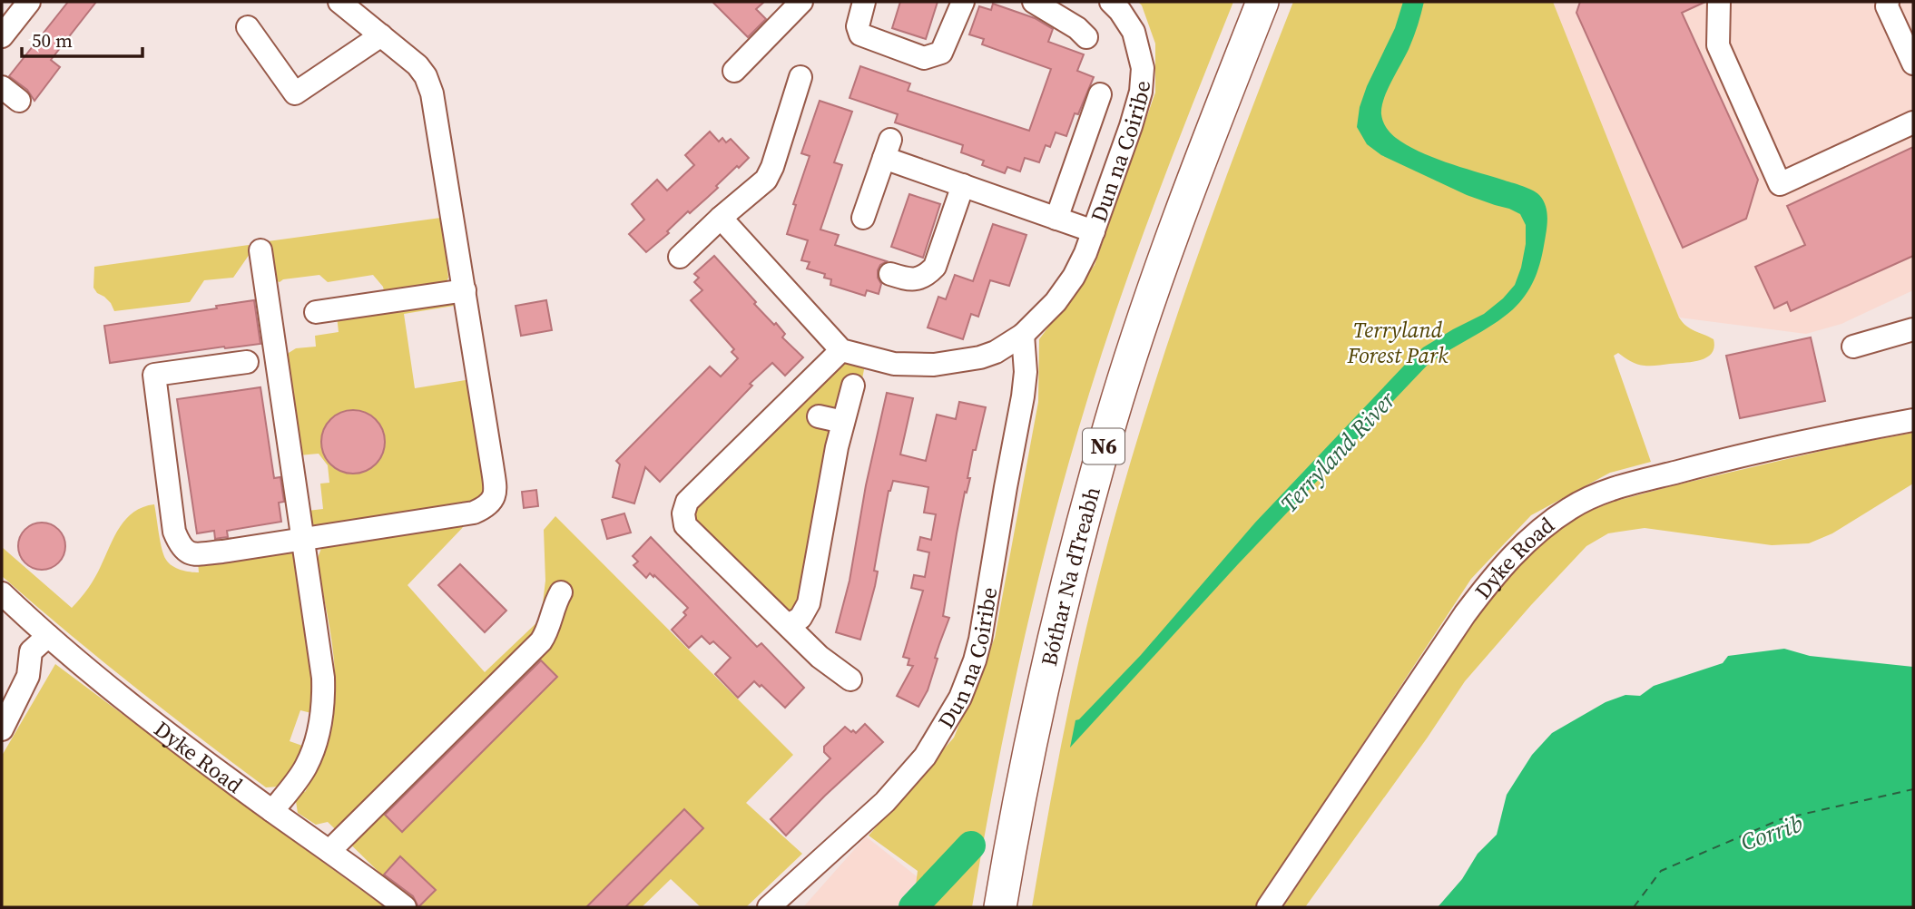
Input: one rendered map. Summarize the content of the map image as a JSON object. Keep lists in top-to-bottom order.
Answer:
{
  "streets": {
    "highway": ["N6", "Bóthar Na dTreabh"],
    "street": ["Dun na Coiribe", "Dyke Road"]
  },
  "water": ["Terryland River", "Corrib"],
  "parks": ["Terryland Forest Park"],
  "scale_bar": "50 m"
}
